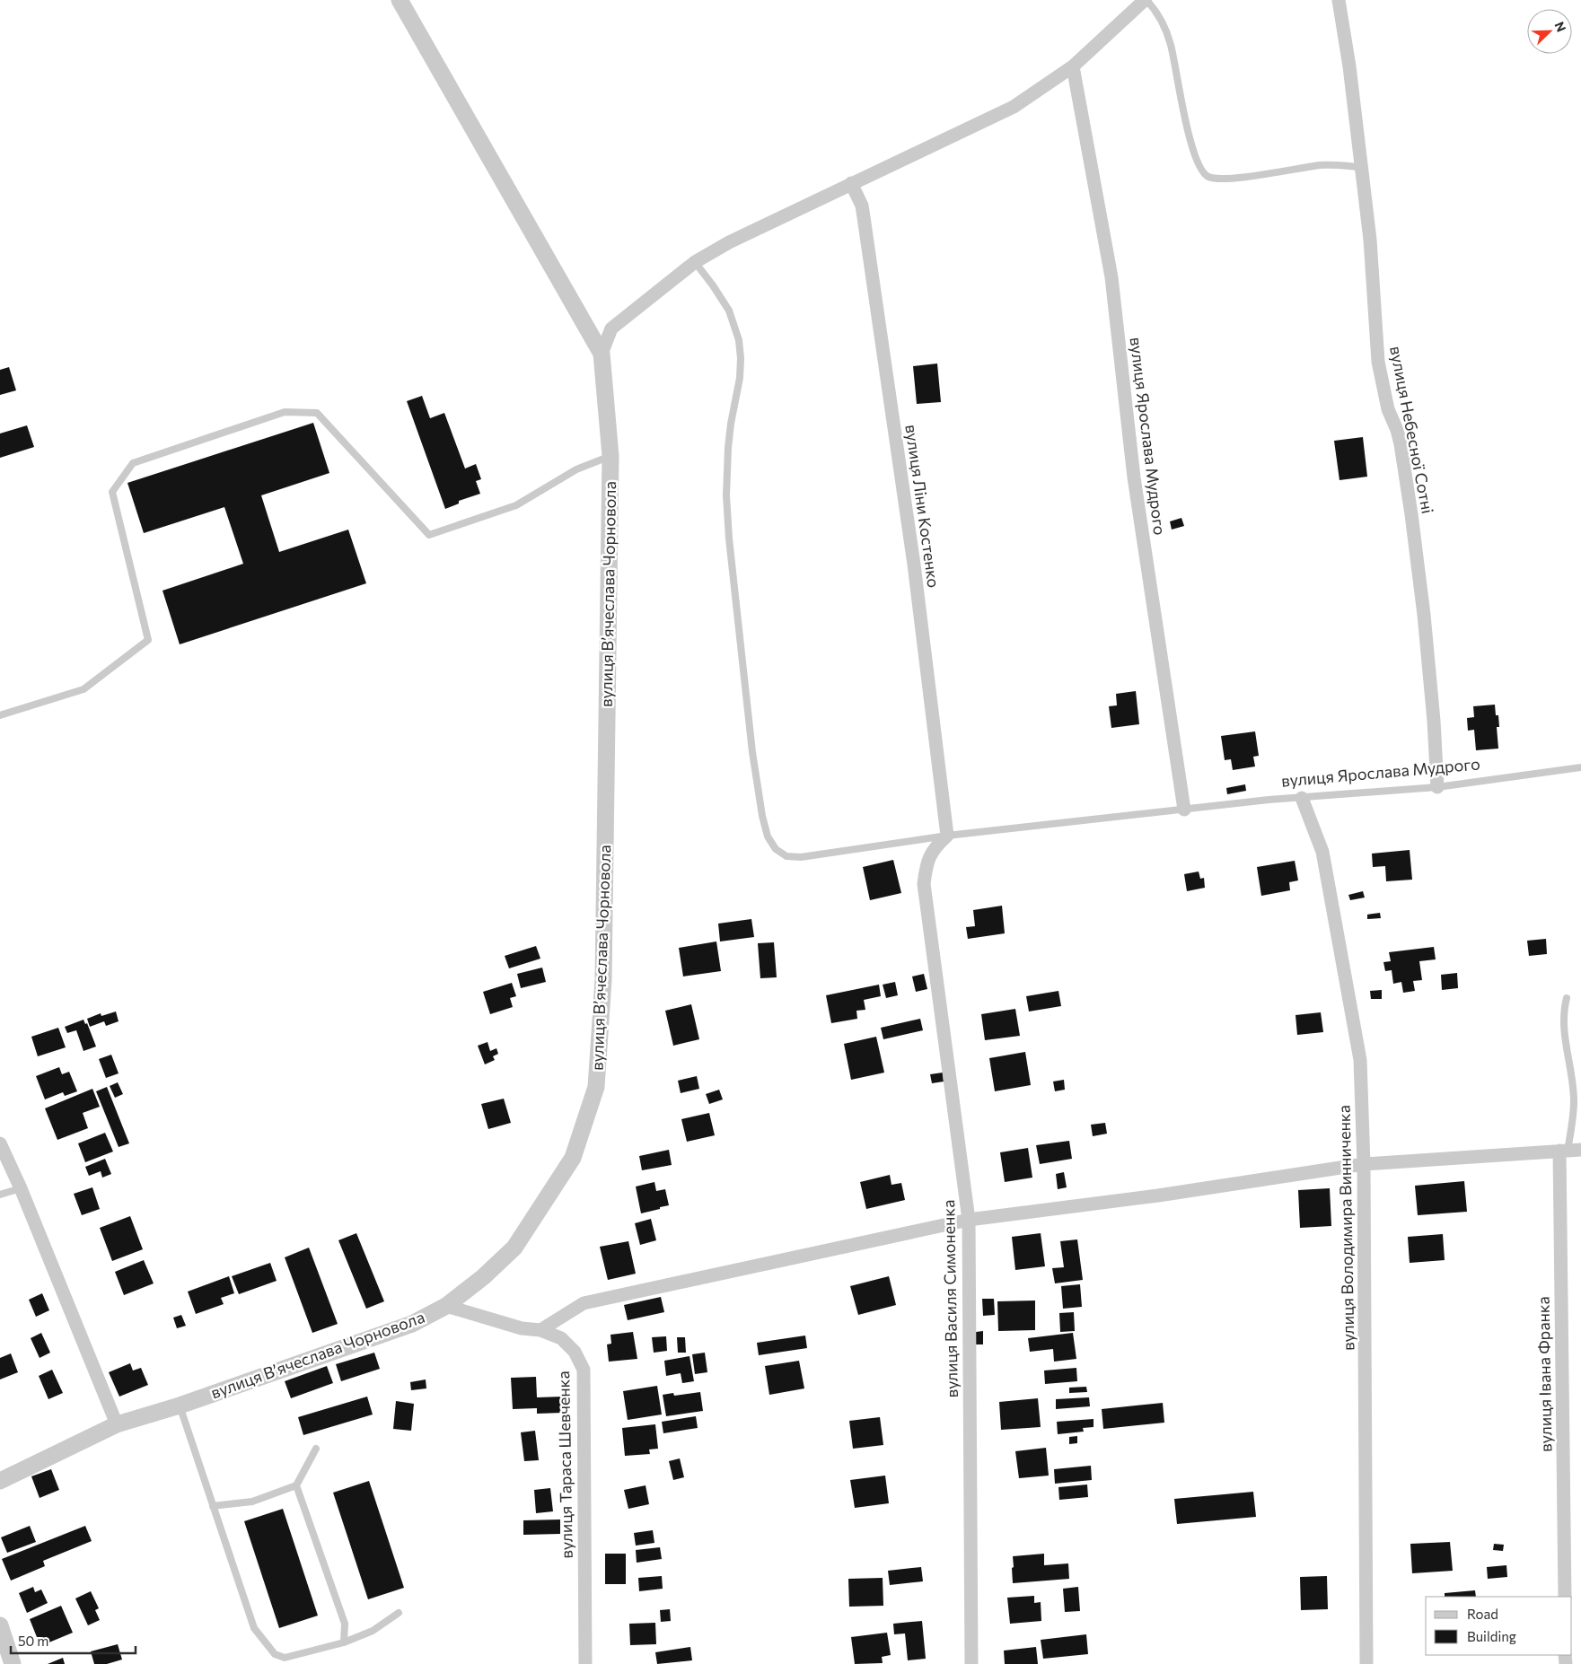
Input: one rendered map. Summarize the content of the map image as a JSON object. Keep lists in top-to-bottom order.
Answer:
{
  "streets": {
    "street": [
      "вулиця Небесної Сотні",
      "вулиця Ярослава Мудрого",
      "вулиця Ліни Костенко",
      "вулиця Вʼячеслава Чорновола",
      "вулиця Володимира Винниченка",
      "вулиця Василя Симоненка",
      "вулиця Івана Франка",
      "вулиця Тараса Шевченка"
    ]
  },
  "crossings": [
    ["вулиця Небесної Сотні", "вулиця Ярослава Мудрого"],
    ["вулиця Ярослава Мудрого", "вулиця Ліни Костенко"],
    ["вулиця Ярослава Мудрого", "вулиця Володимира Винниченка"],
    ["вулиця Ярослава Мудрого", "вулиця Василя Симоненка"],
    ["вулиця Ліни Костенко", "вулиця Василя Симоненка"],
    ["вулиця Вʼячеслава Чорновола", "вулиця Тараса Шевченка"]
  ],
  "legend": ["Road", "Building"],
  "scale_bar": "50 m",
  "north": "top right"
}
